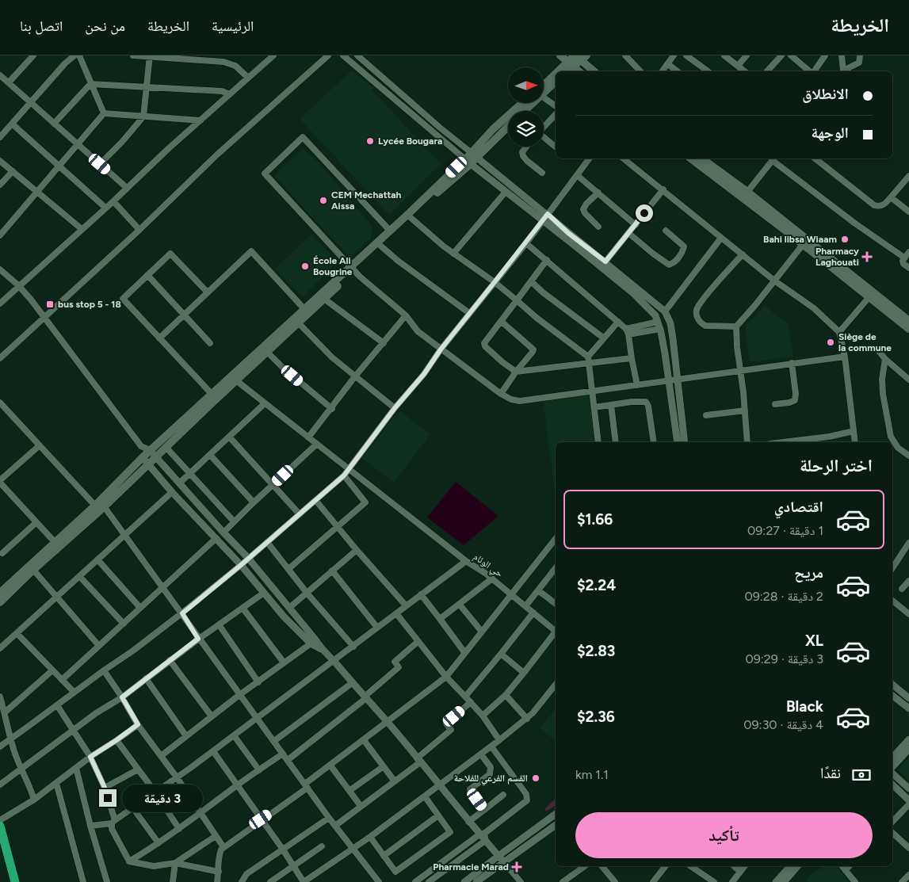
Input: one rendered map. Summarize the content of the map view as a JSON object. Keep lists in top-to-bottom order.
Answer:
{
  "streets": {
    "street": ["حي الوئام"]
  },
  "places": {
    "other": [
      "Lycée Bougara",
      "CEM Mechattah Aissa",
      "Bahi libsa Wiaam",
      "École Ali Bougrine",
      "Siège de la commune",
      "القسم الفرعي للفلاحة"
    ],
    "health": ["Pharmacy Laghouati", "Pharmacie Marad"],
    "transit": ["bus stop 5 - 18"]
  },
  "north": "right",
  "page": {
    "header": "الخريطة",
    "nav": [
      "الرئيسية",
      "الخريطة",
      "من نحن",
      "اتصل بنا"
    ],
    "banner": ["الانطلاق", "الوجهة"],
    "heading": "اختر الرحلة",
    "list": [
      {
        "name": "اقتصادي",
        "note": "1 دقيقة · 09:27",
        "value": "$1.66"
      },
      {
        "name": "مريح",
        "note": "2 دقيقة · 09:28",
        "value": "$2.24"
      },
      {
        "name": "XL",
        "note": "3 دقيقة · 09:29",
        "value": "$2.83"
      },
      {
        "name": "Black",
        "note": "4 دقيقة · 09:30",
        "value": "$2.36"
      }
    ],
    "pay": ["نقدًا", "1.1 km"],
    "bubble": "3 دقيقة",
    "buttons": "تأكيد"
  }
}
